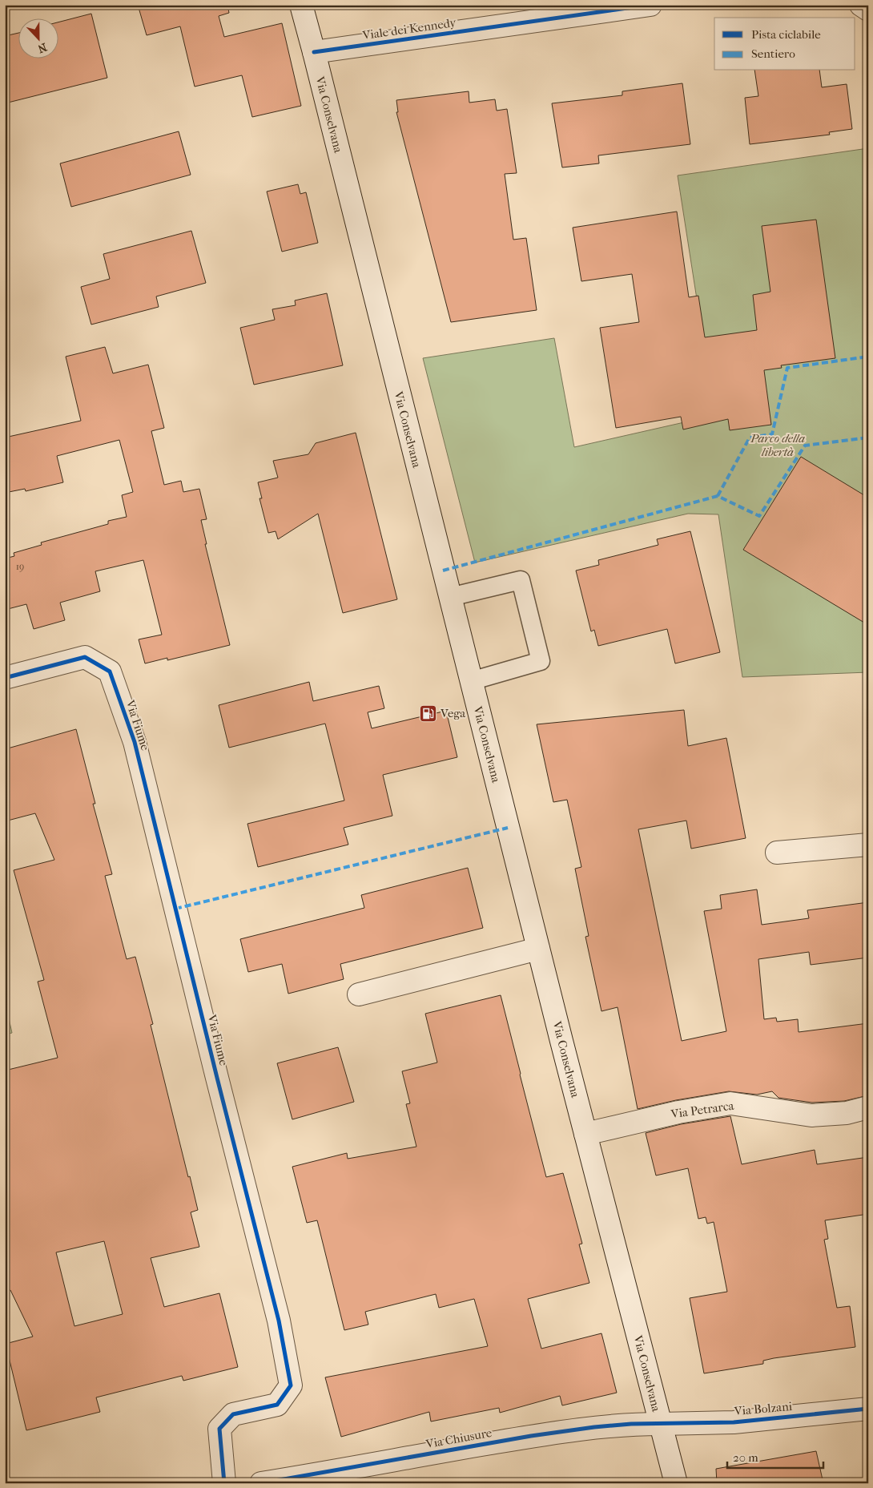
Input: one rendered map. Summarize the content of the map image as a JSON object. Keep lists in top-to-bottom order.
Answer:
{
  "streets": {
    "street": [
      "Viale dei Kennedy",
      "Via Conselvana",
      "Via Fiume",
      "Via Petrarca",
      "Via Bolzani",
      "Via Chiusure"
    ]
  },
  "crossings": [
    ["Viale dei Kennedy", "Via Conselvana"],
    ["Via Conselvana", "Via Petrarca"],
    ["Via Conselvana", "Via Bolzani"],
    ["Via Conselvana", "Via Chiusure"],
    ["Via Bolzani", "Via Chiusure"]
  ],
  "parks": ["Parco della libertà"],
  "places": {
    "fuel station": ["Vega"]
  },
  "house_numbers": ["19"],
  "legend": ["Pista ciclabile", "Sentiero"],
  "scale_bar": "20 m",
  "north": "bottom"
}
